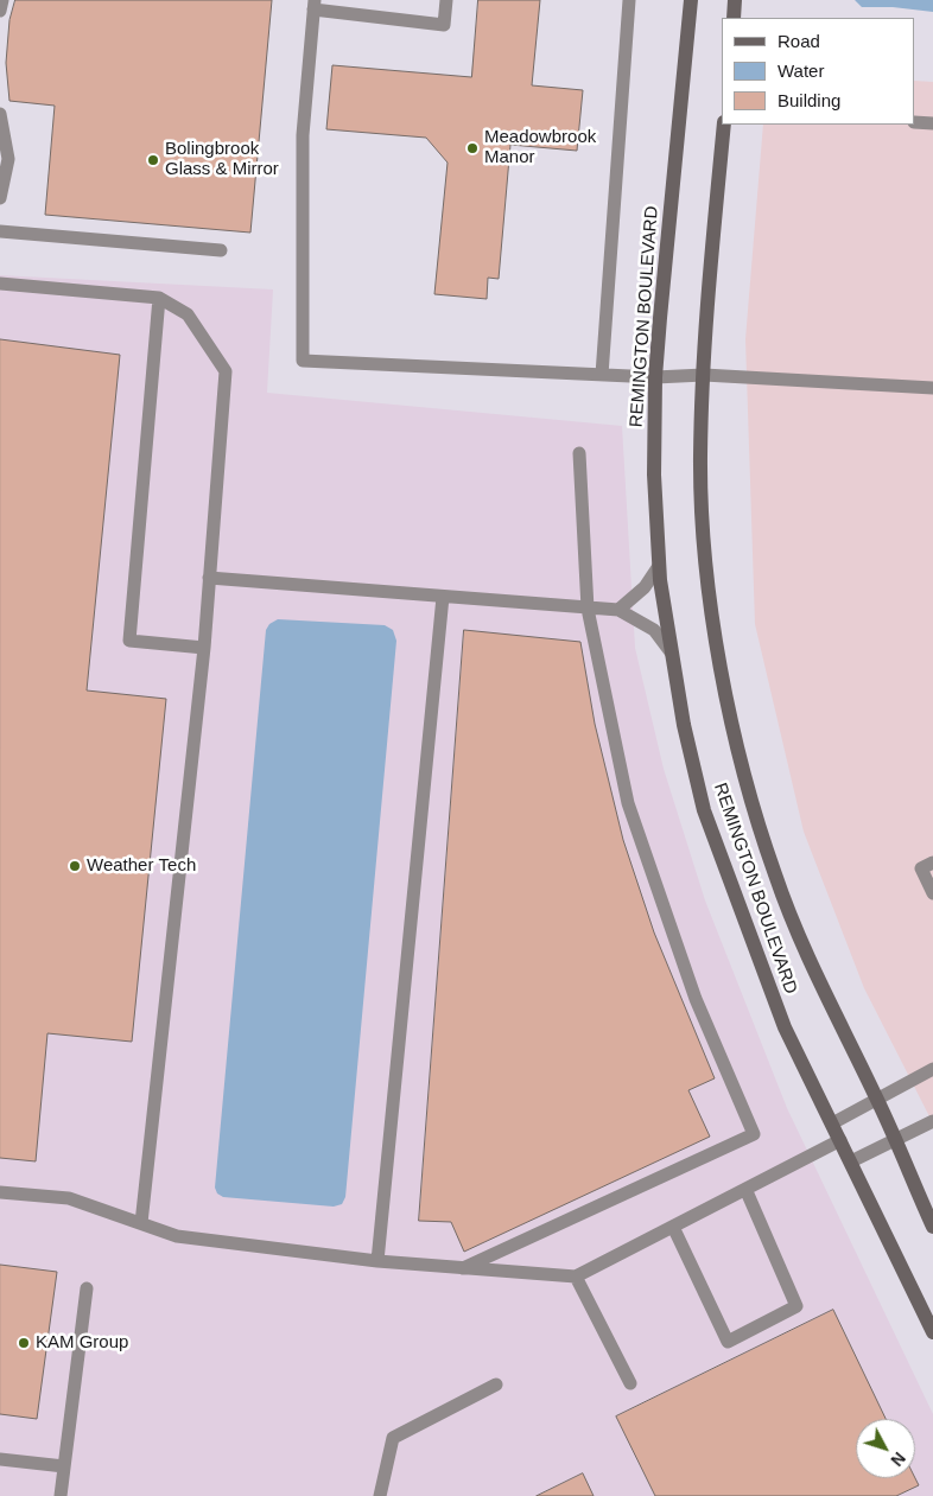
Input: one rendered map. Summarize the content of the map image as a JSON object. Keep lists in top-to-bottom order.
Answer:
{
  "streets": {
    "street": ["REMINGTON BOULEVARD"]
  },
  "places": [
    "Meadowbrook Manor",
    "Bolingbrook Glass & Mirror",
    "Weather Tech",
    "KAM Group"
  ],
  "legend": ["Road", "Water", "Building"],
  "north": "bottom right"
}
